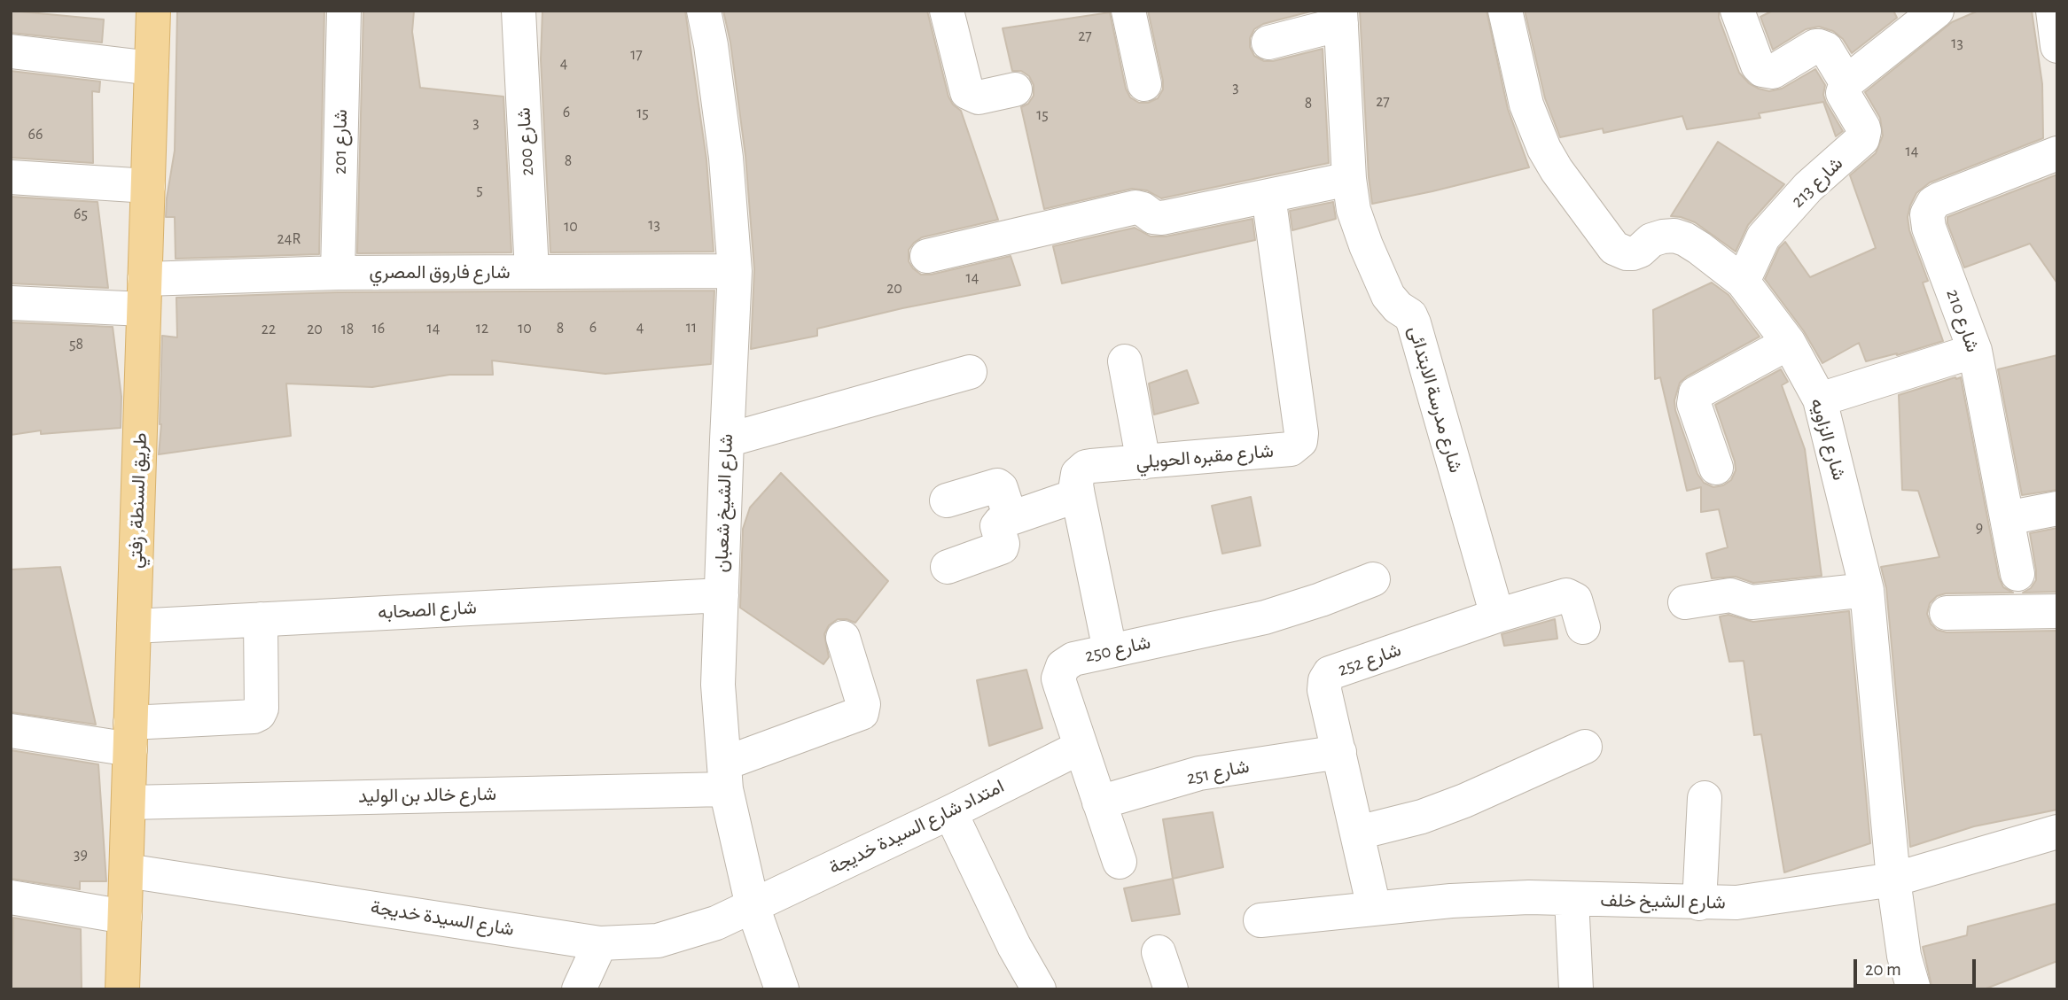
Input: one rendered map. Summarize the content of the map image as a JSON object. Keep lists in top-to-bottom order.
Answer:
{
  "streets": {
    "main road": ["طريق السنطة, زفتي"],
    "street": [
      "شارع 201",
      "شارع 200",
      "شارع 213",
      "شارع فاروق المصري",
      "شارع 210",
      "شارع مدرسة الابتدائى",
      "شارع الزاويه",
      "شارع مقبره الحويلي",
      "شارع الشيخ شعبان",
      "شارع الصحابه",
      "شارع 250",
      "شارع 252",
      "شارع 251",
      "شارع خالد بن الوليد",
      "امتداد شارع السيدة خديجة",
      "شارع الشيخ خلف",
      "شارع السيدة خديجة"
    ]
  },
  "crossings": [
    ["شارع 201", "شارع فاروق المصري"],
    ["شارع 200", "شارع فاروق المصري"],
    ["شارع 213", "شارع الزاويه"],
    ["شارع فاروق المصري", "طريق السنطة, زفتي"],
    ["شارع فاروق المصري", "شارع الشيخ شعبان"],
    ["شارع مدرسة الابتدائى", "شارع 252"],
    ["شارع الزاويه", "شارع الشيخ خلف"],
    ["شارع مقبره الحويلي", "شارع 250"],
    ["طريق السنطة, زفتي", "شارع الصحابه"],
    ["طريق السنطة, زفتي", "شارع خالد بن الوليد"],
    ["طريق السنطة, زفتي", "شارع السيدة خديجة"],
    ["شارع الشيخ شعبان", "شارع الصحابه"],
    ["شارع الشيخ شعبان", "شارع خالد بن الوليد"],
    ["شارع الشيخ شعبان", "امتداد شارع السيدة خديجة"],
    ["شارع الشيخ شعبان", "شارع السيدة خديجة"],
    ["شارع 250", "شارع 251"],
    ["شارع 250", "امتداد شارع السيدة خديجة"],
    ["شارع 252", "شارع 251"],
    ["شارع 252", "شارع الشيخ خلف"],
    ["امتداد شارع السيدة خديجة", "شارع السيدة خديجة"]
  ],
  "house_numbers": [
    "27",
    "13",
    "17",
    "4",
    "3",
    "27",
    "8",
    "6",
    "15",
    "15",
    "3",
    "66",
    "14",
    "8",
    "5",
    "65",
    "13",
    "10",
    "24R",
    "14",
    "20",
    "6",
    "4",
    "11",
    "16",
    "14",
    "12",
    "10",
    "8",
    "22",
    "20",
    "18",
    "58",
    "9",
    "39"
  ],
  "scale_bar": "20 m"
}
